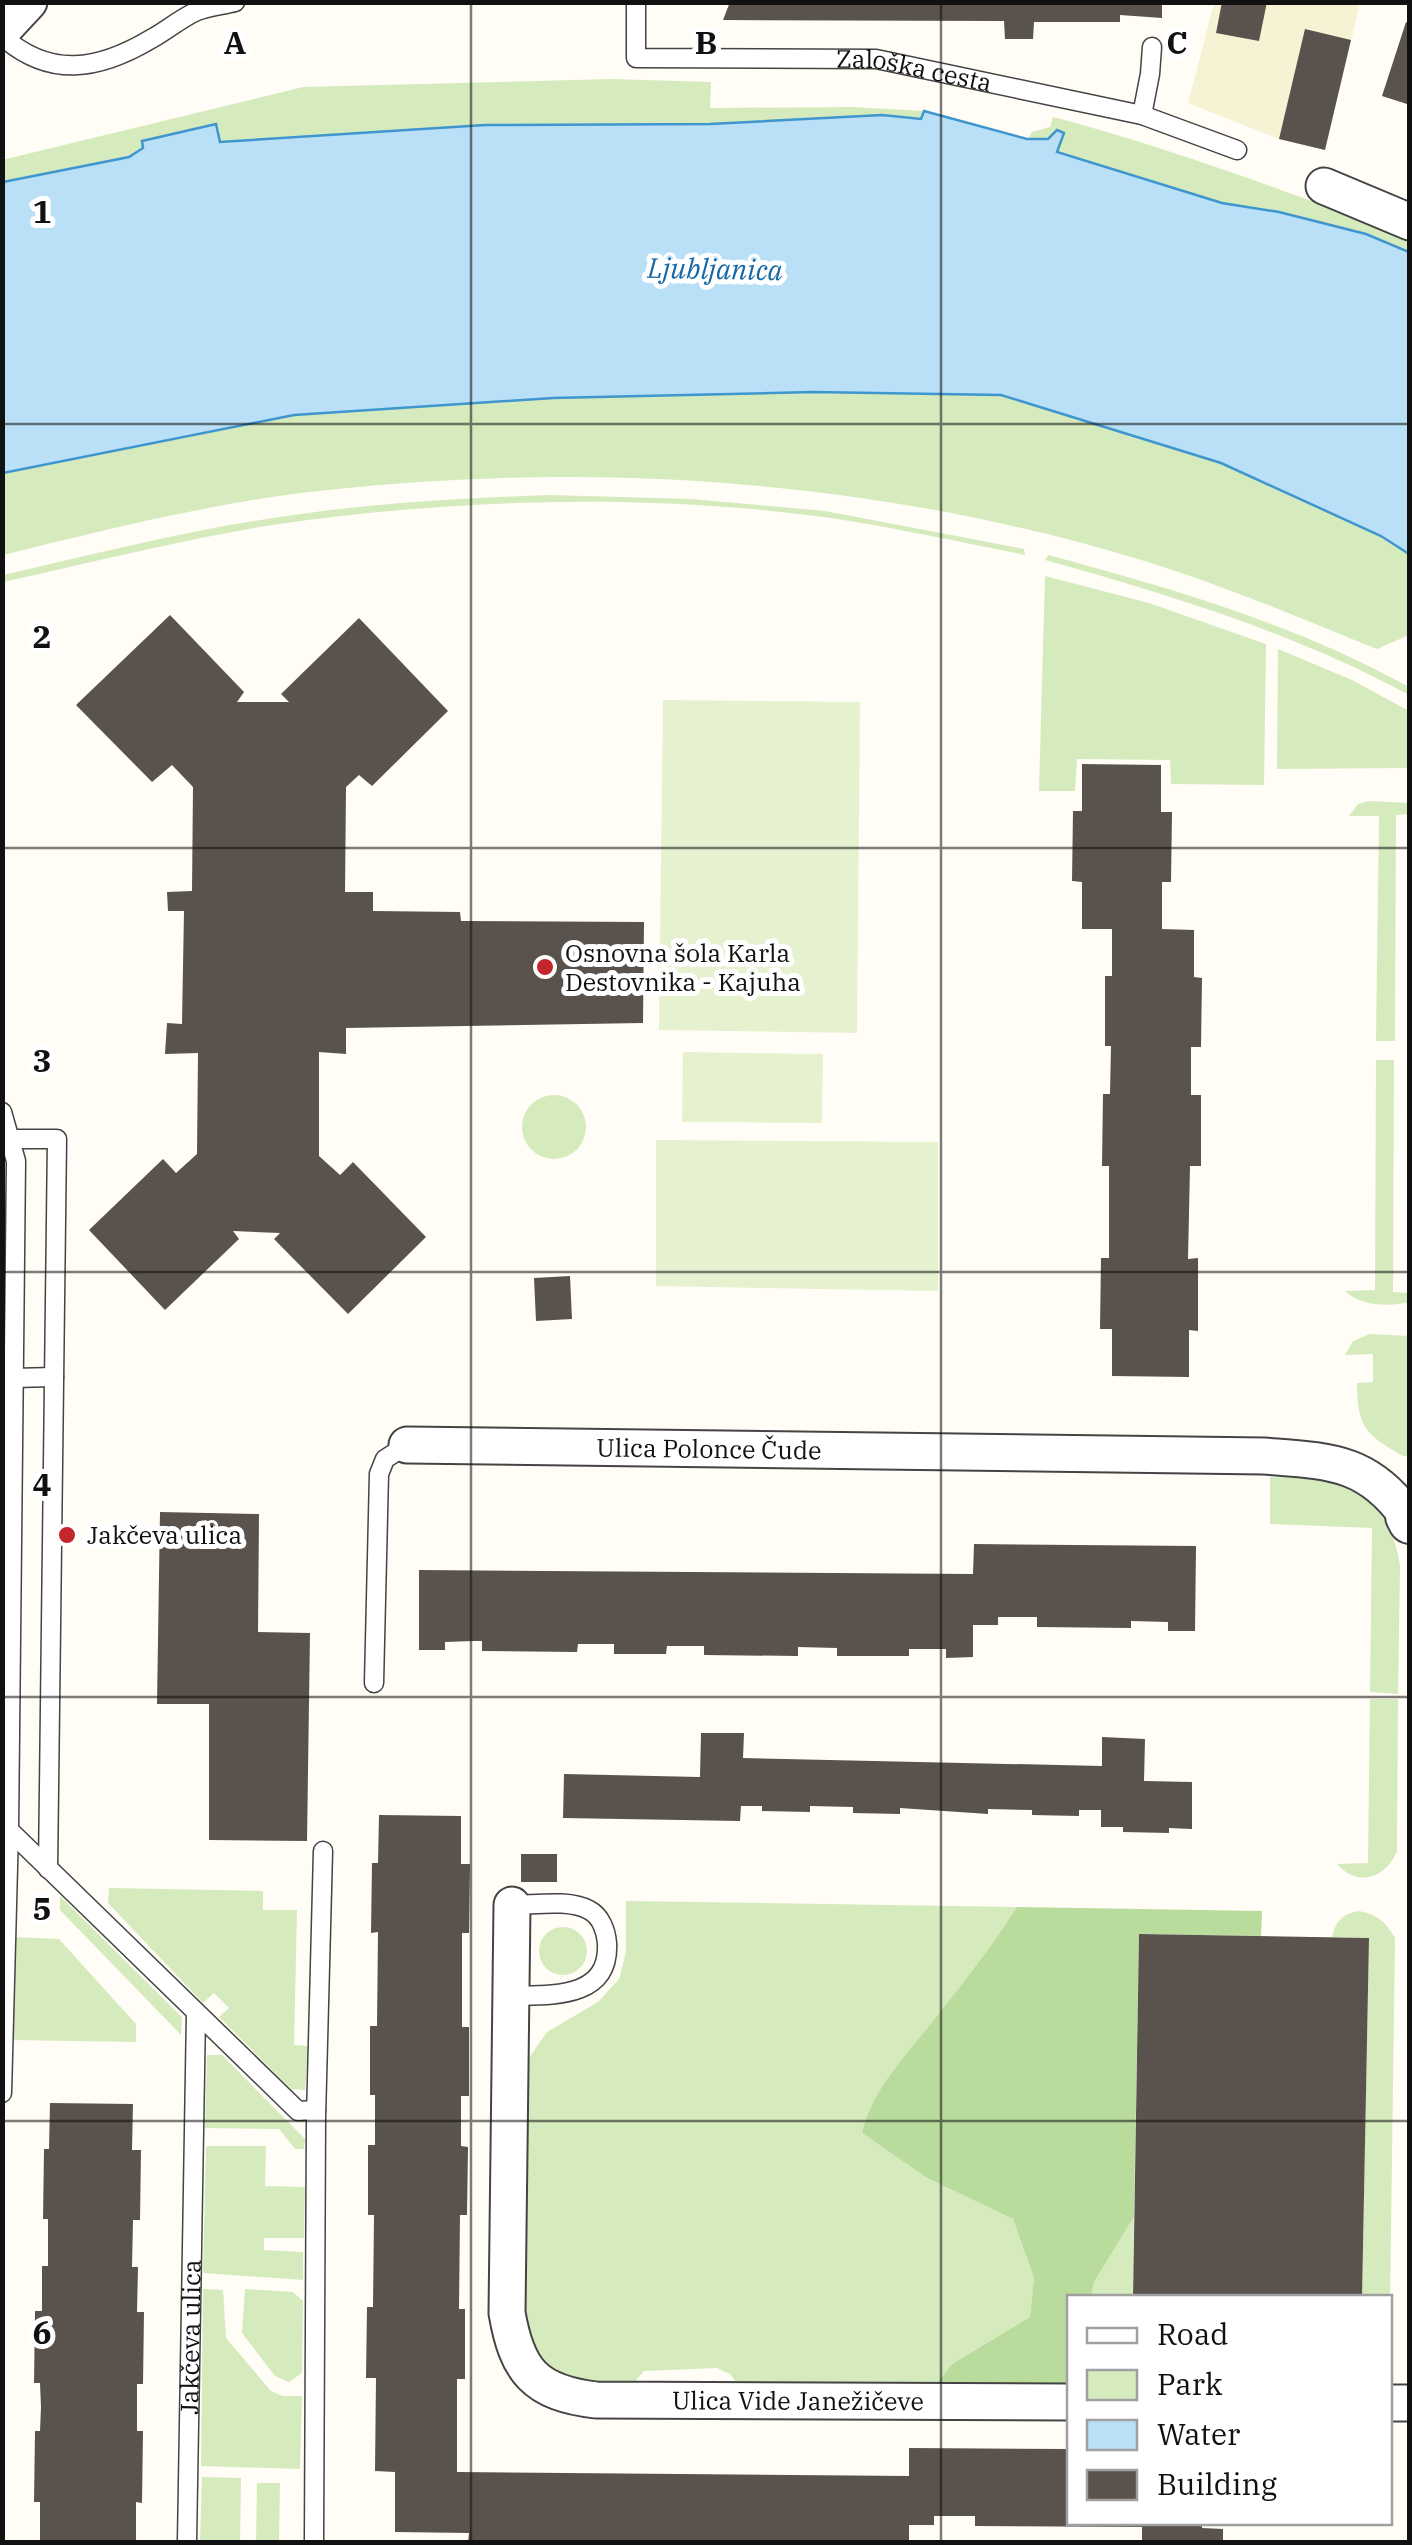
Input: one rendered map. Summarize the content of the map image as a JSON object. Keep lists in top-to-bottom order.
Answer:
{
  "streets": {
    "street": ["Ulica Polonce Čude", "Ulica Vide Janežičeve"],
    "lane": ["Zaloška cesta", "Jakčeva ulica"]
  },
  "water": ["Ljubljanica"],
  "places": ["Osnovna šola Karla Destovnika - Kajuha", "Jakčeva ulica"],
  "legend": [
    "Road",
    "Park",
    "Water",
    "Building"
  ],
  "grid": {
    "columns": ["A", "B", "C"],
    "rows": [
      "1",
      "2",
      "3",
      "4",
      "5",
      "6"
    ]
  }
}
